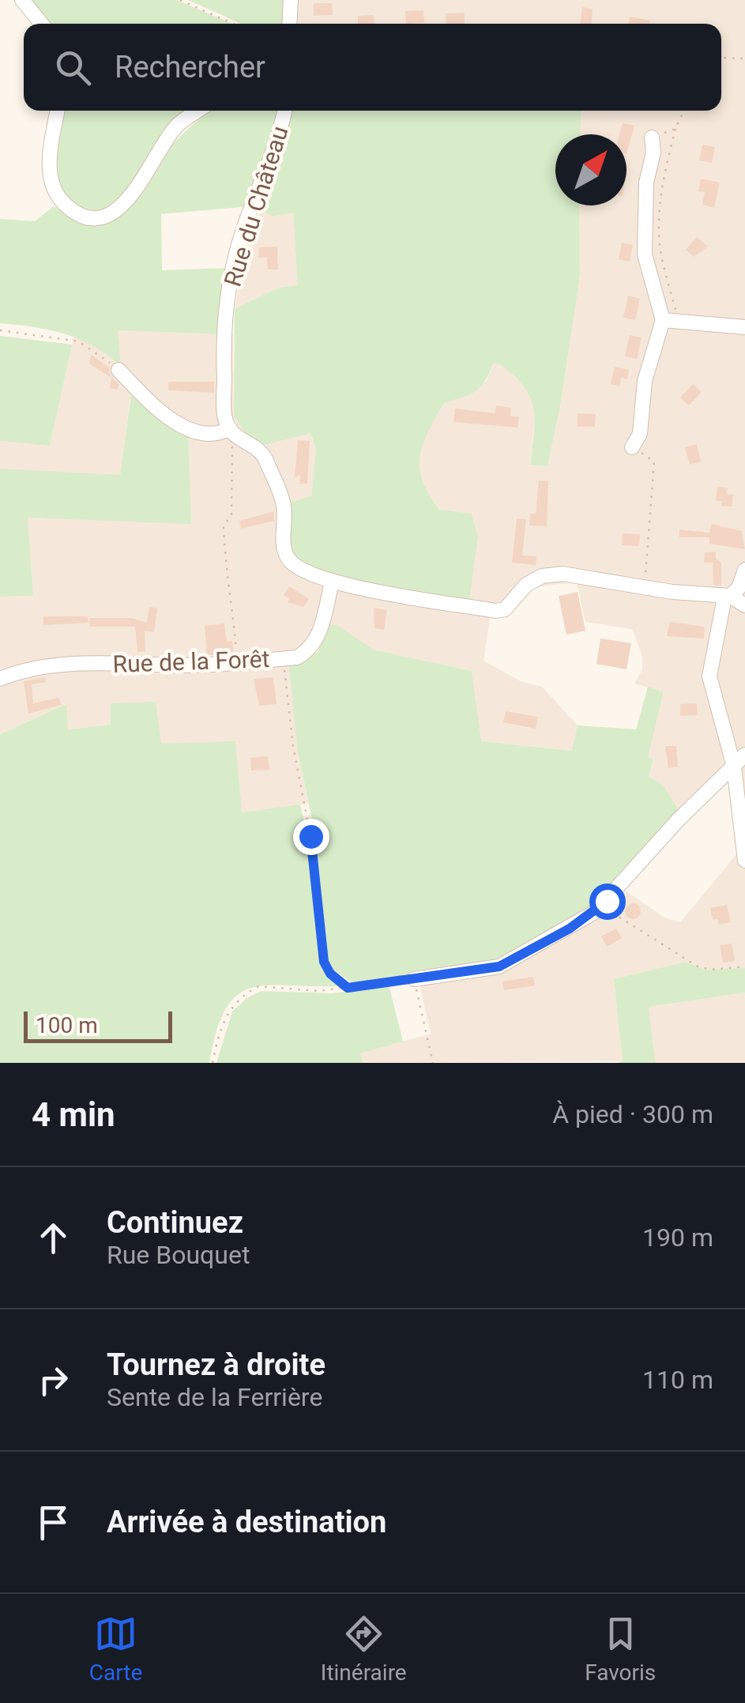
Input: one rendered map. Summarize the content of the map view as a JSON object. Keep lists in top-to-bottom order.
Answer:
{
  "streets": {
    "street": ["Rue du Château", "Rue de la Forêt"]
  },
  "scale_bar": "100 m",
  "north": "top right",
  "page": {
    "search": "Rechercher",
    "scale": "100 m",
    "heading": ["4 min", "À pied · 300 m"],
    "list": [
      ["Continuez", "Rue Bouquet", "190 m"],
      ["Tournez à droite", "Sente de la Ferrière", "110 m"],
      "Arrivée à destination"
    ],
    "nav": ["Carte", "Itinéraire", "Favoris"]
  }
}
